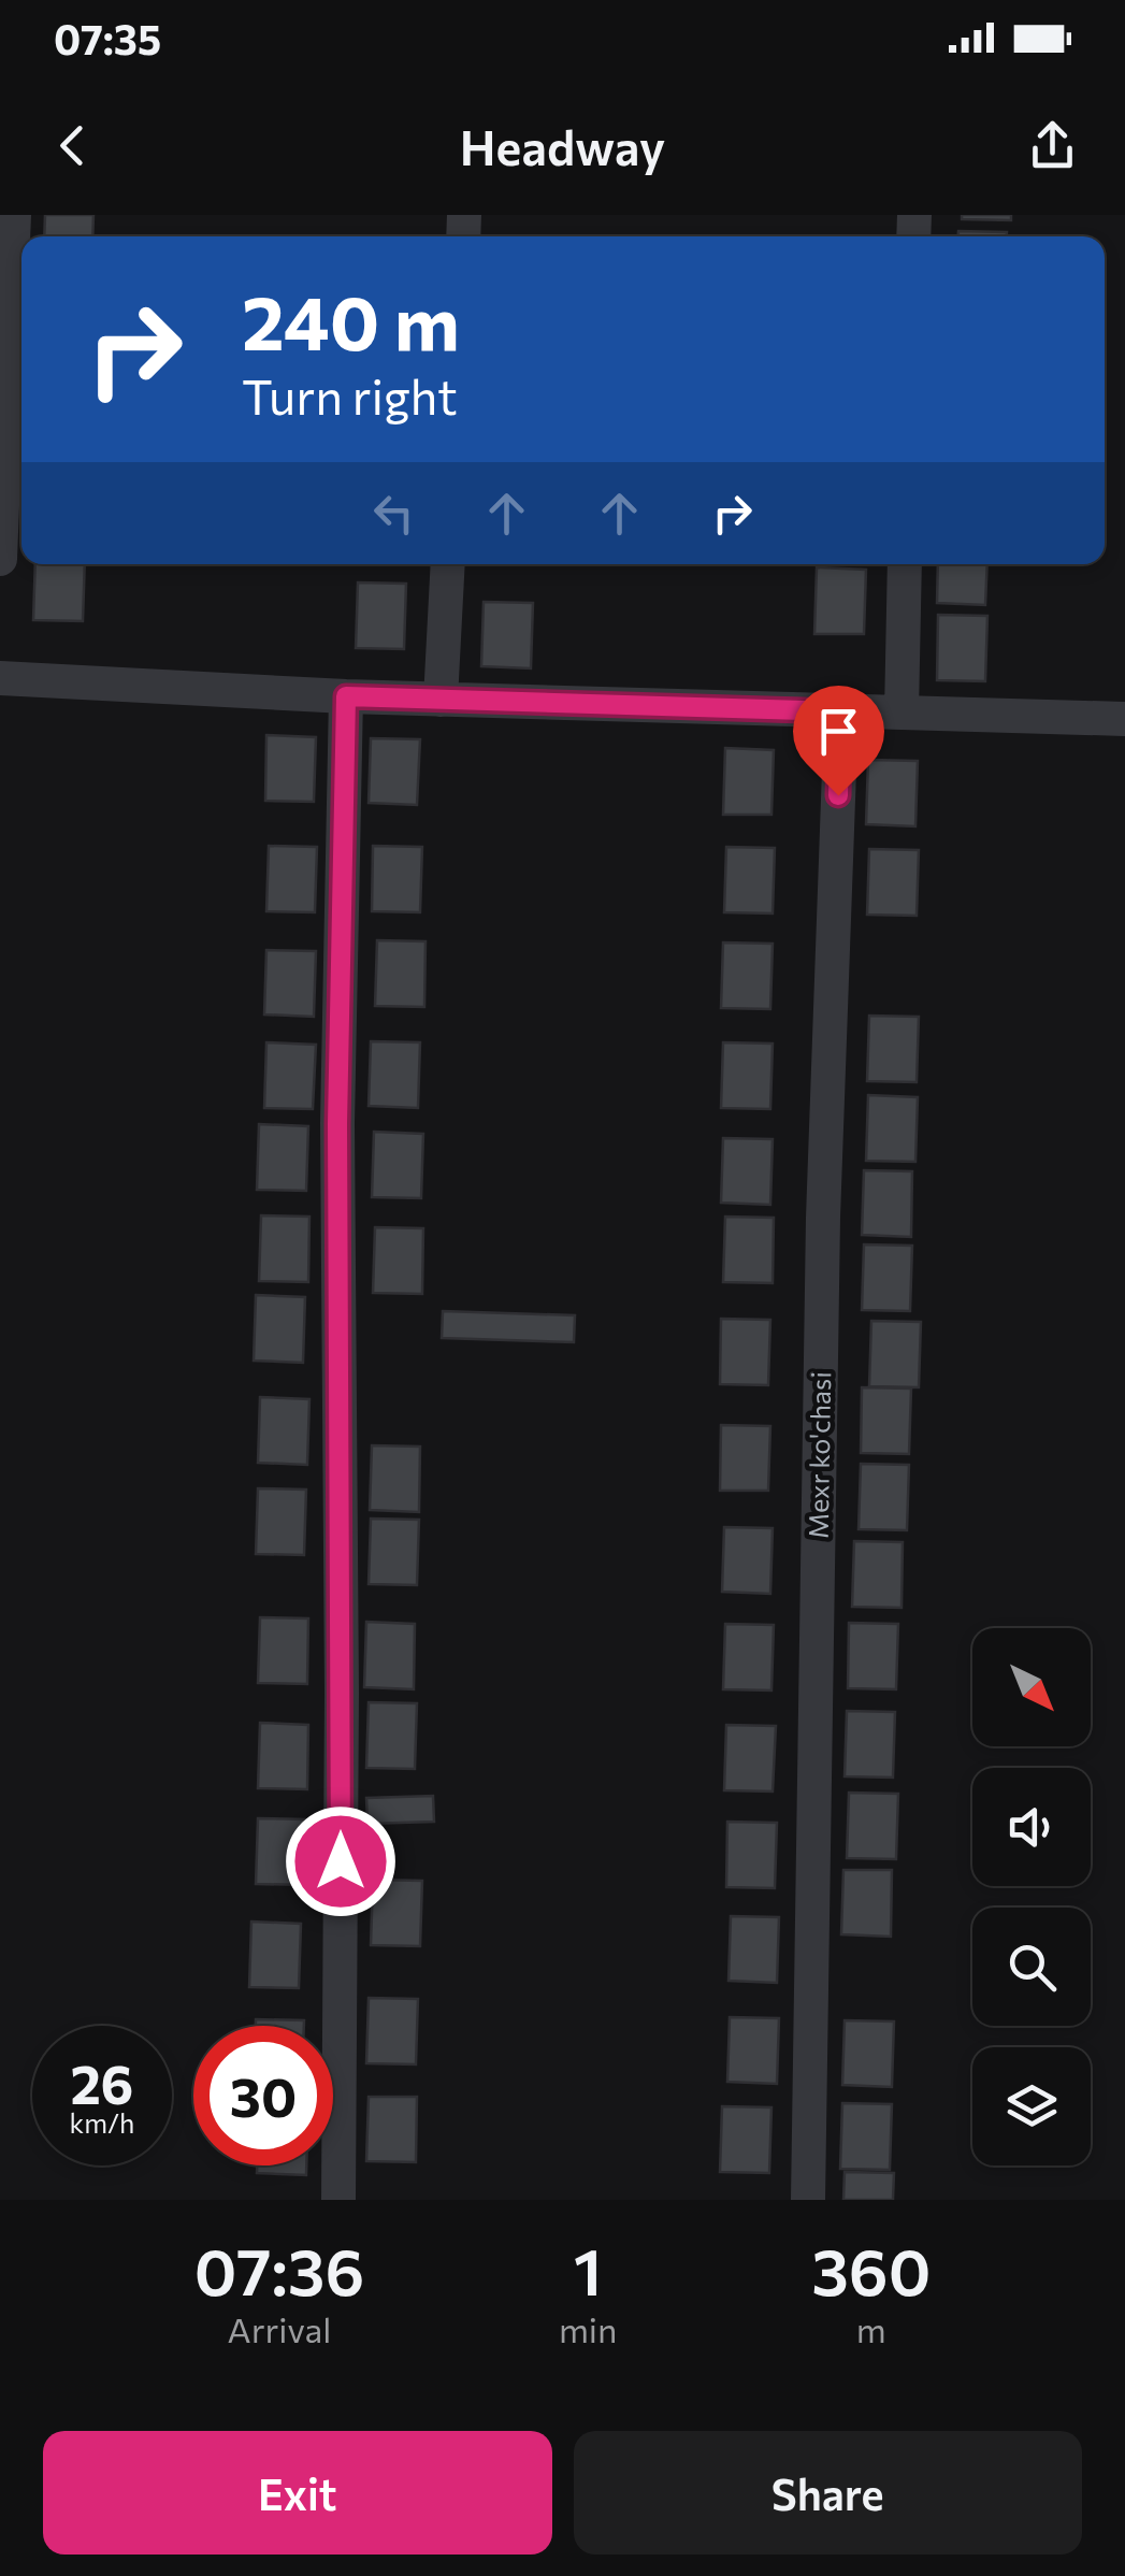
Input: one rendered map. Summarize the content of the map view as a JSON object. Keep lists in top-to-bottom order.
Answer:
{
  "streets": {
    "street": ["Mexr ko'chasi"]
  },
  "north": "bottom right",
  "page": {
    "status": "07:35",
    "header": "Headway",
    "turn": ["240 m", "Turn right"],
    "speed": "26 km/h",
    "limit": "30",
    "eta": [
      "07:36",
      "Arrival",
      "1",
      "min",
      "360",
      "m"
    ],
    "buttons": ["Exit", "Share"]
  }
}
